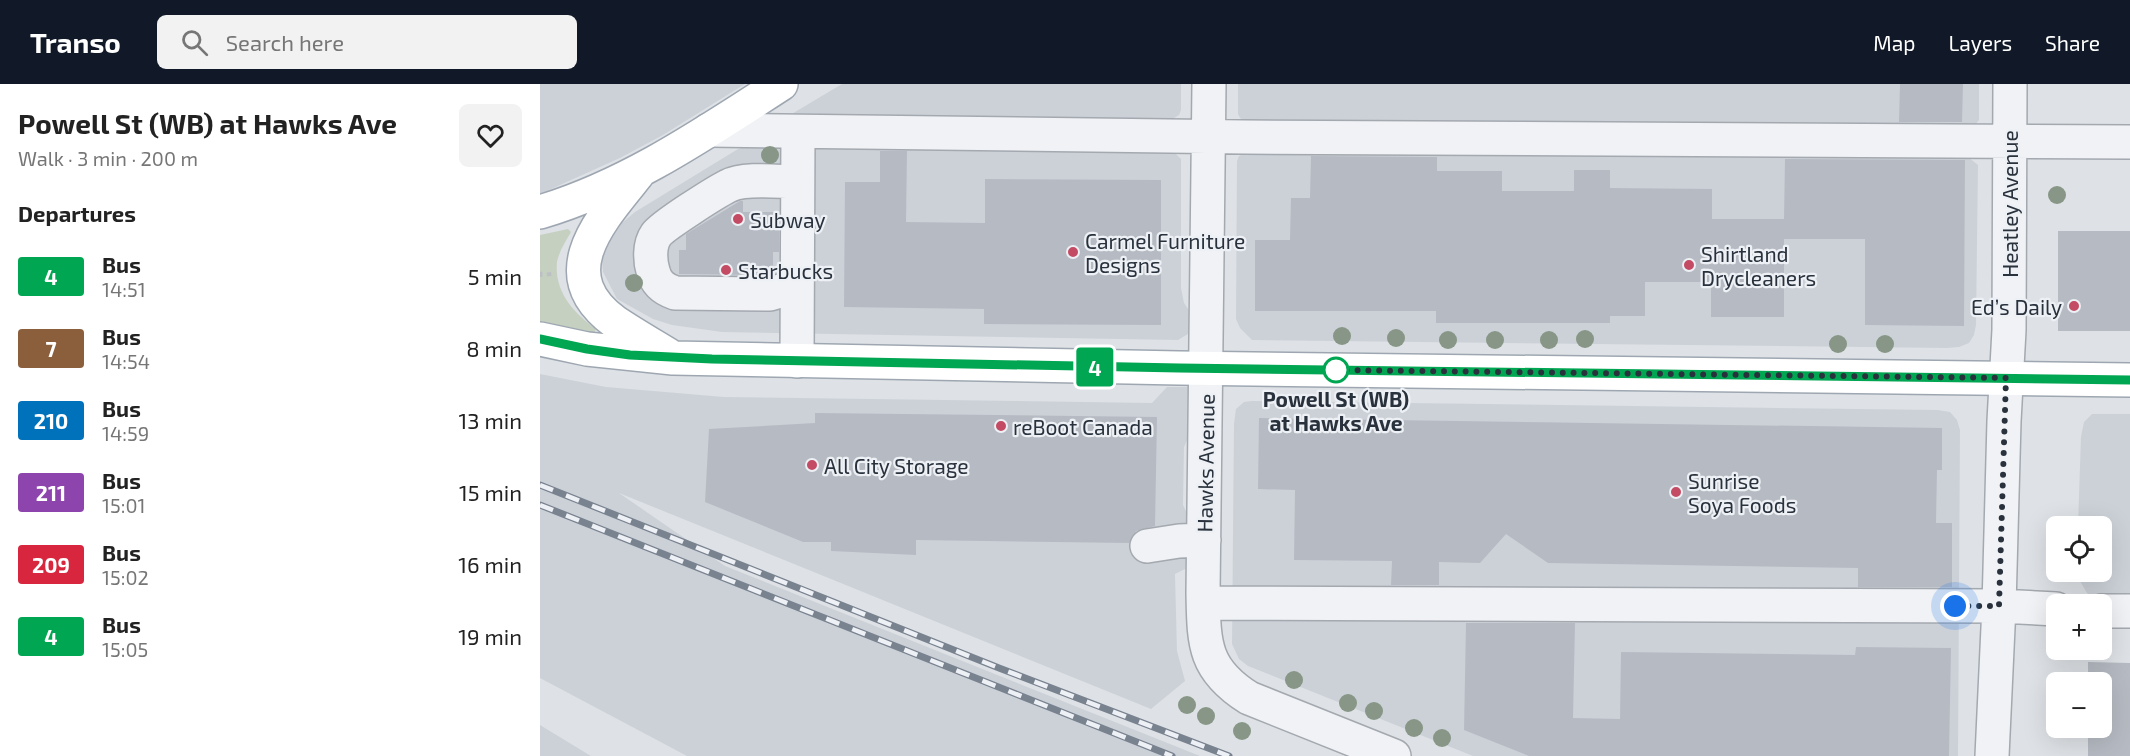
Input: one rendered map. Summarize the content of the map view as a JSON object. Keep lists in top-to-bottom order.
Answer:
{
  "streets": {
    "street": ["Heatley Avenue", "Hawks Avenue"]
  },
  "places": [
    "Subway",
    "Carmel Furniture Designs",
    "Shirtland Drycleaners",
    "Starbucks",
    "Ed’s Daily",
    "Powell St (WB) at Hawks Ave",
    "reBoot Canada",
    "All City Storage",
    "Sunrise Soya Foods"
  ],
  "lines": ["bus line 4"],
  "page": {
    "header": "Transo",
    "search": "Search here",
    "nav": ["Map", "Layers", "Share"],
    "heading": [
      ["Powell St (WB) at Hawks Ave", "Walk · 3 min · 200 m"],
      "Departures"
    ],
    "on_map": "4",
    "list": [
      {
        "mark": "4",
        "name": "Bus",
        "note": "14:51",
        "value": "5 min"
      },
      {
        "mark": "7",
        "name": "Bus",
        "note": "14:54",
        "value": "8 min"
      },
      {
        "mark": "210",
        "name": "Bus",
        "note": "14:59",
        "value": "13 min"
      },
      {
        "mark": "211",
        "name": "Bus",
        "note": "15:01",
        "value": "15 min"
      },
      {
        "mark": "209",
        "name": "Bus",
        "note": "15:02",
        "value": "16 min"
      },
      {
        "mark": "4",
        "name": "Bus",
        "note": "15:05",
        "value": "19 min"
      }
    ],
    "map_buttons": ["+", "−"]
  }
}
